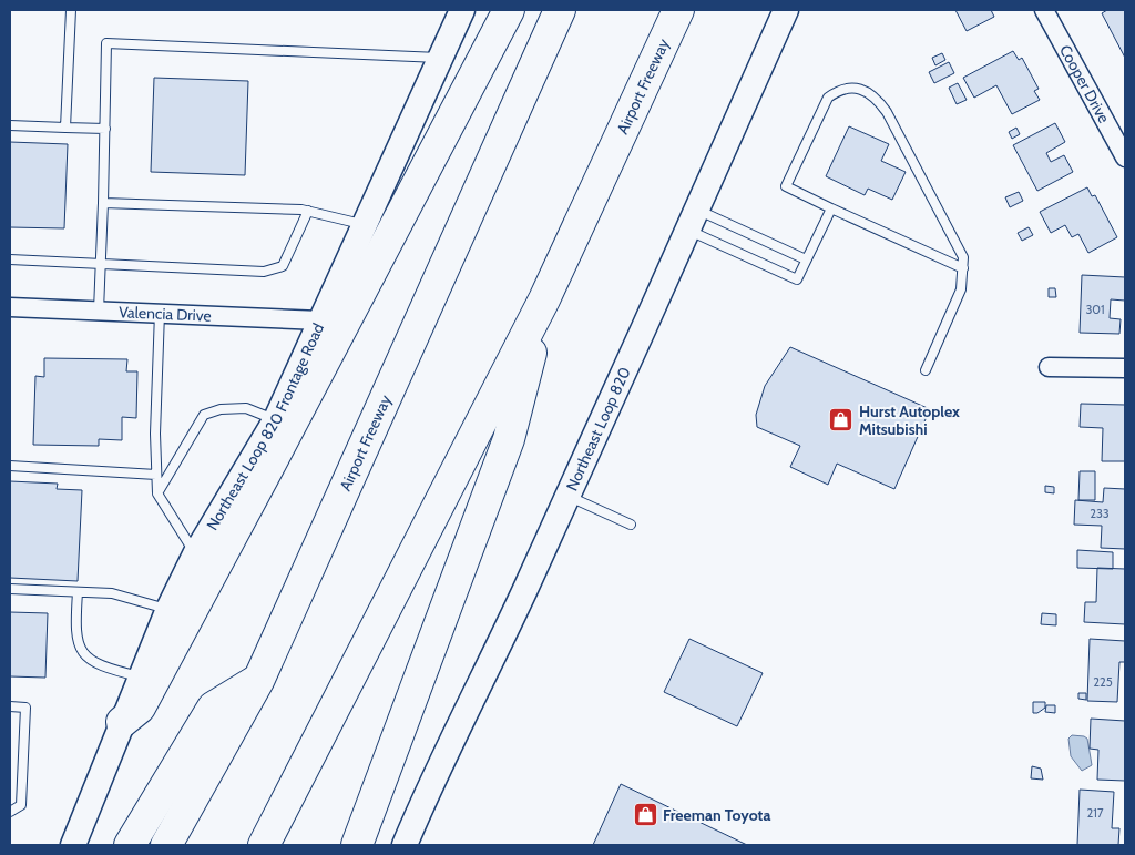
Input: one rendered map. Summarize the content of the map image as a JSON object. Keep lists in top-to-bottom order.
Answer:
{
  "streets": {
    "highway": ["Airport Freeway"],
    "main road": ["Northeast Loop 820 Frontage Road", "Northeast Loop 820"],
    "street": ["Cooper Drive", "Valencia Drive"]
  },
  "crossings": [
    ["Valencia Drive", "Northeast Loop 820 Frontage Road"]
  ],
  "places": {
    "shop": ["Hurst Autoplex Mitsubishi", "Freeman Toyota"]
  },
  "house_numbers": [
    "301",
    "233",
    "225",
    "217"
  ]
}
